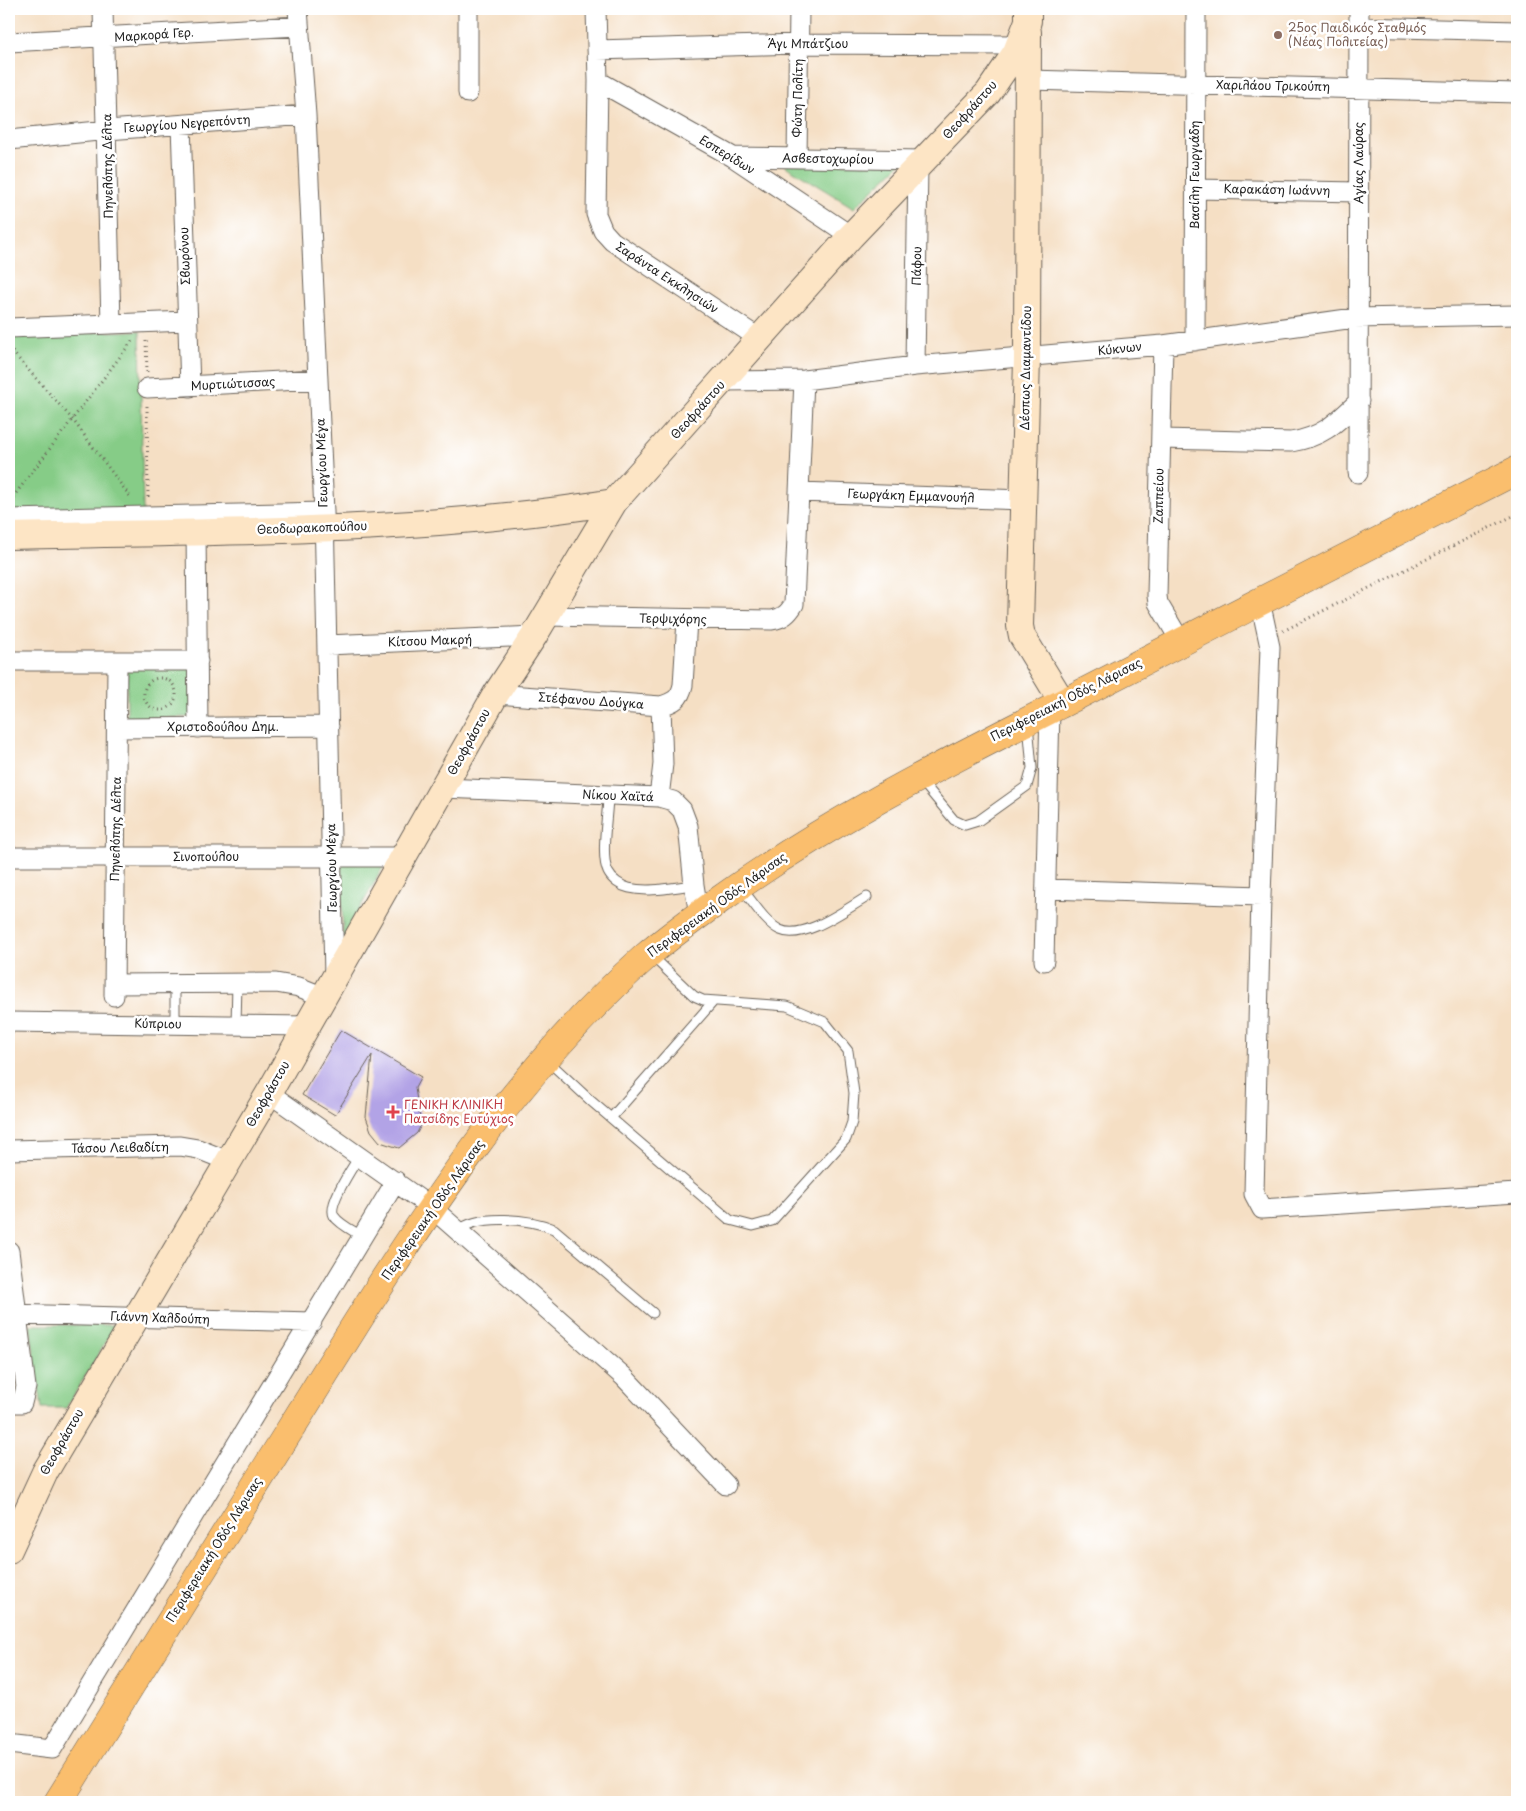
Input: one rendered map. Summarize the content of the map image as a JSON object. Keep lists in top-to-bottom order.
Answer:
{
  "streets": {
    "highway": ["Περιφερειακή Οδός Λάρισας"],
    "street": [
      "Μαρκορά Γερ.",
      "Άγι Μπάτζιου",
      "Χαριλάου Τρικούπη",
      "Φώτη Πολίτη",
      "Θεοφράστου",
      "Γεωργίου Νεγρεπόντη",
      "Εσπερίδων",
      "Ασβεστοχωρίου",
      "Αγίας Λαύρας",
      "Πηνελόπης Δέλτα",
      "Βασίλη Γεωργιάδη",
      "Καρακάση Ιωάννη",
      "Σβωρόνου",
      "Πάφου",
      "Σαράντα Εκκλησιών",
      "Κύκνων",
      "Δέσπως Διαμαντίδου",
      "Μυρτιώτισσας",
      "Γεωργίου Μέγα",
      "Γεωργάκη Εμμανουήλ",
      "Ζαππείου",
      "Θεοδωρακοπούλου",
      "Τερψιχόρης",
      "Κίτσου Μακρή",
      "Στέφανου Δούγκα",
      "Χριστοδούλου Δημ.",
      "Νίκου Χαϊτά",
      "Σινοπούλου",
      "Κύπριου",
      "Τάσου Λειβαδίτη",
      "Γιάννη Χαλδούπη"
    ]
  },
  "crossings": [
    ["Μαρκορά Γερ.", "Πηνελόπης Δέλτα"],
    ["Μαρκορά Γερ.", "Γεωργίου Μέγα"],
    ["Άγι Μπάτζιου", "Φώτη Πολίτη"],
    ["Άγι Μπάτζιου", "Θεοφράστου"],
    ["Άγι Μπάτζιου", "Σαράντα Εκκλησιών"],
    ["Χαριλάου Τρικούπη", "Αγίας Λαύρας"],
    ["Χαριλάου Τρικούπη", "Βασίλη Γεωργιάδη"],
    ["Χαριλάου Τρικούπη", "Δέσπως Διαμαντίδου"],
    ["Φώτη Πολίτη", "Ασβεστοχωρίου"],
    ["Θεοφράστου", "Εσπερίδων"],
    ["Θεοφράστου", "Ασβεστοχωρίου"],
    ["Θεοφράστου", "Πάφου"],
    ["Θεοφράστου", "Σαράντα Εκκλησιών"],
    ["Θεοφράστου", "Κύκνων"],
    ["Θεοφράστου", "Δέσπως Διαμαντίδου"],
    ["Θεοφράστου", "Γεωργίου Μέγα"],
    ["Θεοφράστου", "Θεοδωρακοπούλου"],
    ["Θεοφράστου", "Τερψιχόρης"],
    ["Θεοφράστου", "Κίτσου Μακρή"],
    ["Θεοφράστου", "Στέφανου Δούγκα"],
    ["Θεοφράστου", "Νίκου Χαϊτά"],
    ["Θεοφράστου", "Σινοπούλου"],
    ["Θεοφράστου", "Κύπριου"],
    ["Θεοφράστου", "Τάσου Λειβαδίτη"],
    ["Θεοφράστου", "Γιάννη Χαλδούπη"],
    ["Γεωργίου Νεγρεπόντη", "Πηνελόπης Δέλτα"],
    ["Γεωργίου Νεγρεπόντη", "Σβωρόνου"],
    ["Γεωργίου Νεγρεπόντη", "Γεωργίου Μέγα"],
    ["Εσπερίδων", "Ασβεστοχωρίου"],
    ["Εσπερίδων", "Σαράντα Εκκλησιών"],
    ["Ασβεστοχωρίου", "Πάφου"],
    ["Αγίας Λαύρας", "Καρακάση Ιωάννη"],
    ["Αγίας Λαύρας", "Κύκνων"],
    ["Πηνελόπης Δέλτα", "Χριστοδούλου Δημ."],
    ["Πηνελόπης Δέλτα", "Σινοπούλου"],
    ["Βασίλη Γεωργιάδη", "Καρακάση Ιωάννη"],
    ["Βασίλη Γεωργιάδη", "Κύκνων"],
    ["Σβωρόνου", "Μυρτιώτισσας"],
    ["Πάφου", "Κύκνων"],
    ["Κύκνων", "Δέσπως Διαμαντίδου"],
    ["Κύκνων", "Ζαππείου"],
    ["Δέσπως Διαμαντίδου", "Γεωργάκη Εμμανουήλ"],
    ["Δέσπως Διαμαντίδου", "Περιφερειακή Οδός Λάρισας"],
    ["Μυρτιώτισσας", "Γεωργίου Μέγα"],
    ["Γεωργίου Μέγα", "Θεοδωρακοπούλου"],
    ["Γεωργίου Μέγα", "Κίτσου Μακρή"],
    ["Γεωργίου Μέγα", "Χριστοδούλου Δημ."],
    ["Γεωργίου Μέγα", "Σινοπούλου"],
    ["Γεωργάκη Εμμανουήλ", "Τερψιχόρης"],
    ["Ζαππείου", "Περιφερειακή Οδός Λάρισας"],
    ["Τερψιχόρης", "Κίτσου Μακρή"],
    ["Τερψιχόρης", "Στέφανου Δούγκα"],
    ["Περιφερειακή Οδός Λάρισας", "Νίκου Χαϊτά"]
  ],
  "places": {
    "other": ["25ος Παιδικός Σταθμός (Νέας Πολιτείας)"],
    "health": ["ΓΕΝΙΚΗ ΚΛΙΝΙΚΗ Πατσίδης Ευτύχιος"]
  }
}
